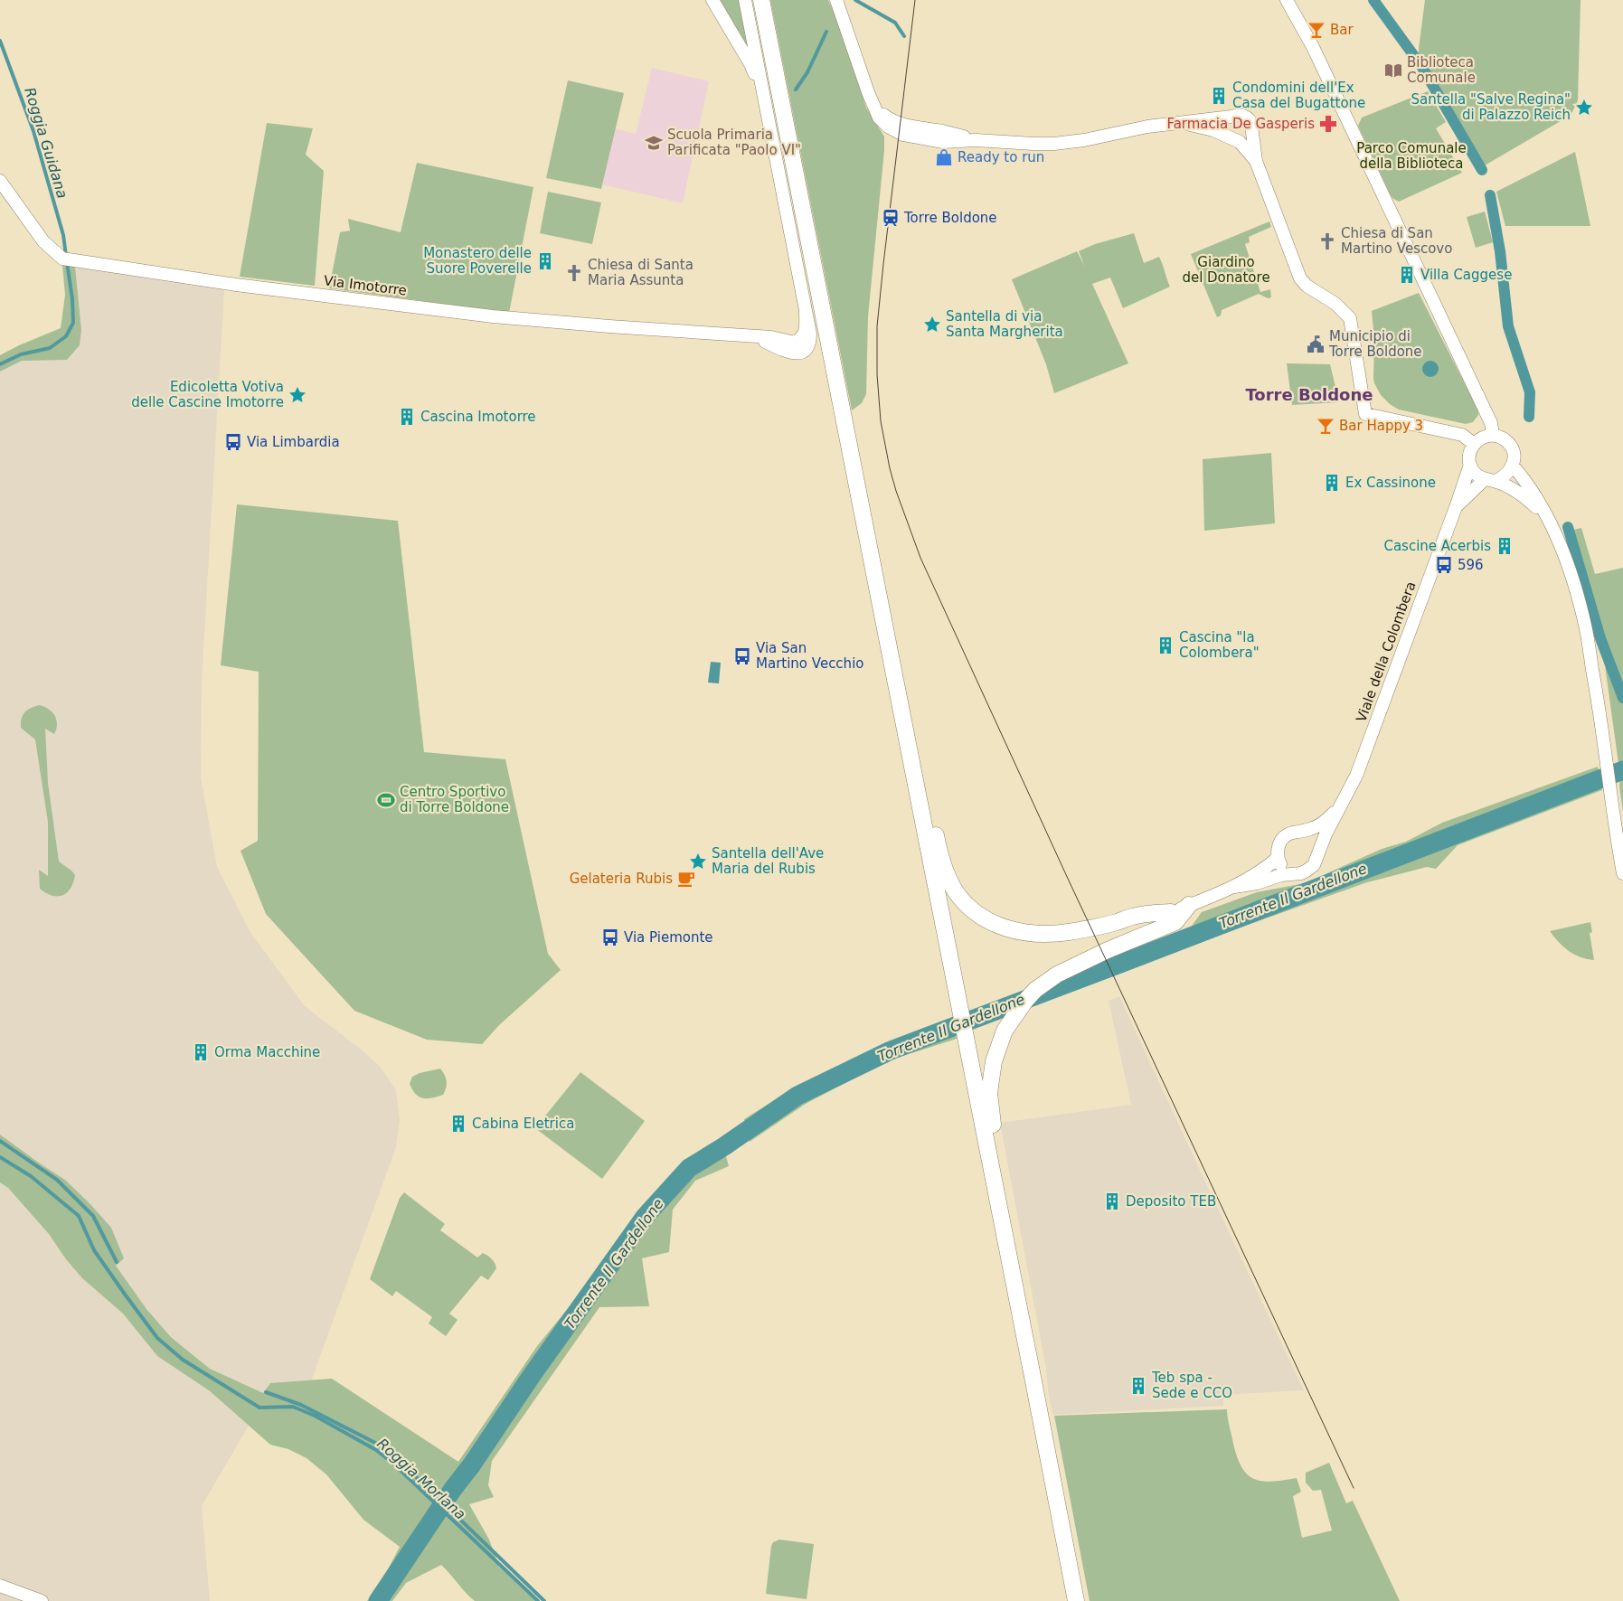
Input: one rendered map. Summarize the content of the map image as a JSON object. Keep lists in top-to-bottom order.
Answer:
{
  "streets": {
    "street": ["Via Imotorre", "Viale della Colombera"]
  },
  "districts": ["Torre Boldone"],
  "water": ["Roggia Guidana", "Torrente Il Gardellone", "Roggia Morlana"],
  "parks": ["Parco Comunale della Biblioteca", "Giardino del Donatore"],
  "places": {
    "bar": ["Bar", "Bar Happy 3"],
    "library": ["Biblioteca Comunale"],
    "building": [
      "Condomini dell'Ex Casa del Bugattone",
      "Monastero delle Suore Poverelle",
      "Villa Caggese",
      "Cascina Imotorre",
      "Ex Cassinone",
      "Cascine Acerbis",
      "Cascina \"la Colombera\"",
      "Orma Macchine",
      "Cabina Eletrica",
      "Deposito TEB",
      "Teb spa - Sede e CCO"
    ],
    "place": [
      "Santella \"Salve Regina\" di Palazzo Reich",
      "Santella di via Santa Margherita",
      "Edicoletta Votiva delle Cascine Imotorre",
      "Santella dell'Ave Maria del Rubis"
    ],
    "pharmacy": ["Farmacia De Gasperis"],
    "school or university": ["Scuola Primaria Parificata \"Paolo VI\""],
    "shop": ["Ready to run"],
    "station": ["Torre Boldone"],
    "church": ["Chiesa di San Martino Vescovo", "Chiesa di Santa Maria Assunta"],
    "public building": ["Municipio di Torre Boldone"],
    "bus stop": [
      "Via Limbardia",
      "596",
      "Via San Martino Vecchio",
      "Via Piemonte"
    ],
    "sports": ["Centro Sportivo di Torre Boldone"],
    "cafe": ["Gelateria Rubis"]
  }
}
